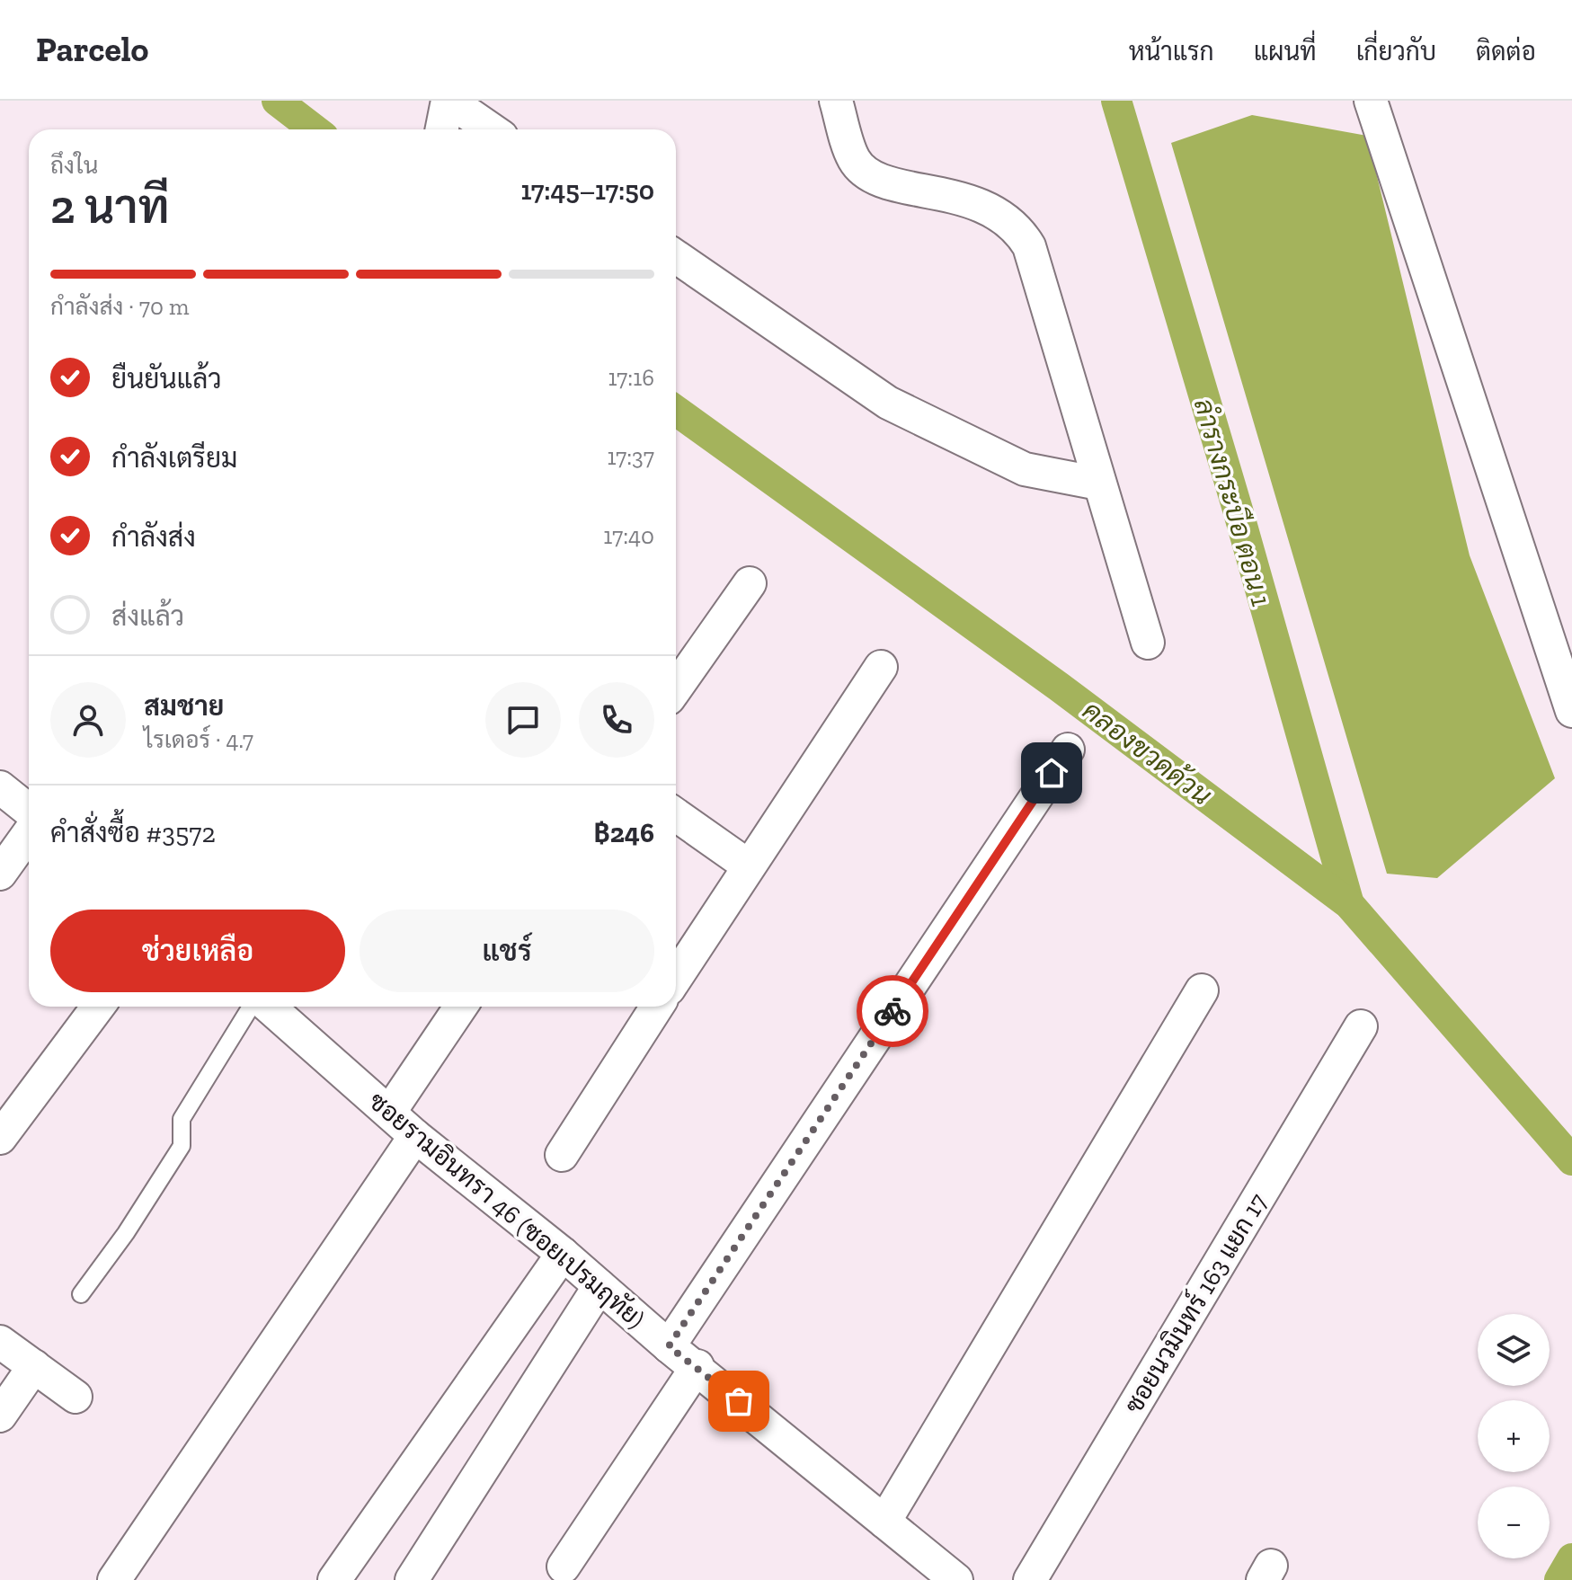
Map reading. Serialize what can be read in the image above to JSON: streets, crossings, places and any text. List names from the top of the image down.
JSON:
{
  "streets": {
    "street": ["ซอยรามอินทรา 46 (ซอยเปรมฤทัย)", "ซอยนวมินทร์ 163 แยก 17"]
  },
  "water": ["ลำรางกระบือ ตอน 1", "คลองขวดด้วน"],
  "page": {
    "header": "Parcelo",
    "nav": [
      "หน้าแรก",
      "แผนที่",
      "เกี่ยวกับ",
      "ติดต่อ"
    ],
    "heading": ["2 นาที", "ถึงใน", "17:45–17:50"],
    "panel": [
      "สมชาย",
      "ไรเดอร์ · 4.7",
      "คำสั่งซื้อ #3572",
      "฿246"
    ],
    "bar": "กำลังส่ง · 70 m",
    "list": [
      ["ยืนยันแล้ว", "17:16"],
      ["กำลังเตรียม", "17:37"],
      ["กำลังส่ง", "17:40"],
      "ส่งแล้ว"
    ],
    "buttons": ["ช่วยเหลือ", "แชร์"],
    "map_buttons": ["+", "−"]
  }
}
